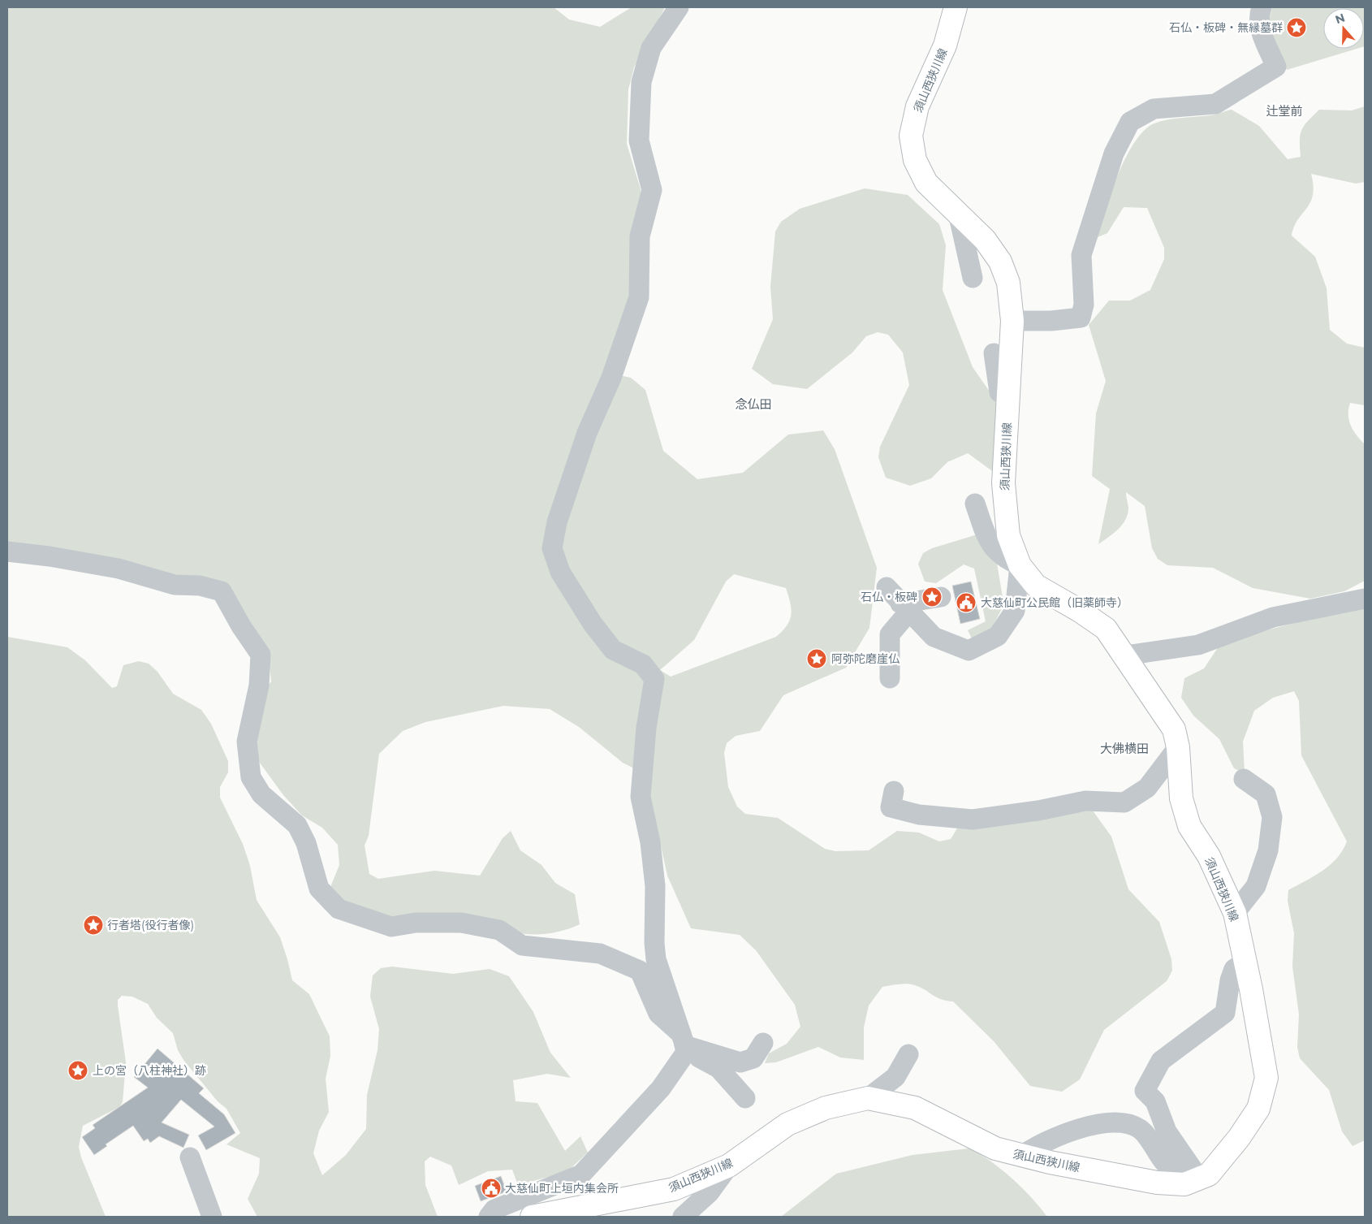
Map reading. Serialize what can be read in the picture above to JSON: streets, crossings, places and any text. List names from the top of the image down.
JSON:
{
  "streets": {
    "main road": ["須山西狭川線"]
  },
  "districts": ["辻堂前", "念仏田", "大佛横田"],
  "places": {
    "place": [
      "石仏・板碑・無縁墓群",
      "石仏・板碑",
      "阿弥陀磨崖仏",
      "行者塔(役行者像)",
      "上の宮（八柱神社）跡"
    ],
    "public building": ["大慈仙町公民館（旧薬師寺）", "大慈仙町上垣内集会所"]
  },
  "north": "top"
}
